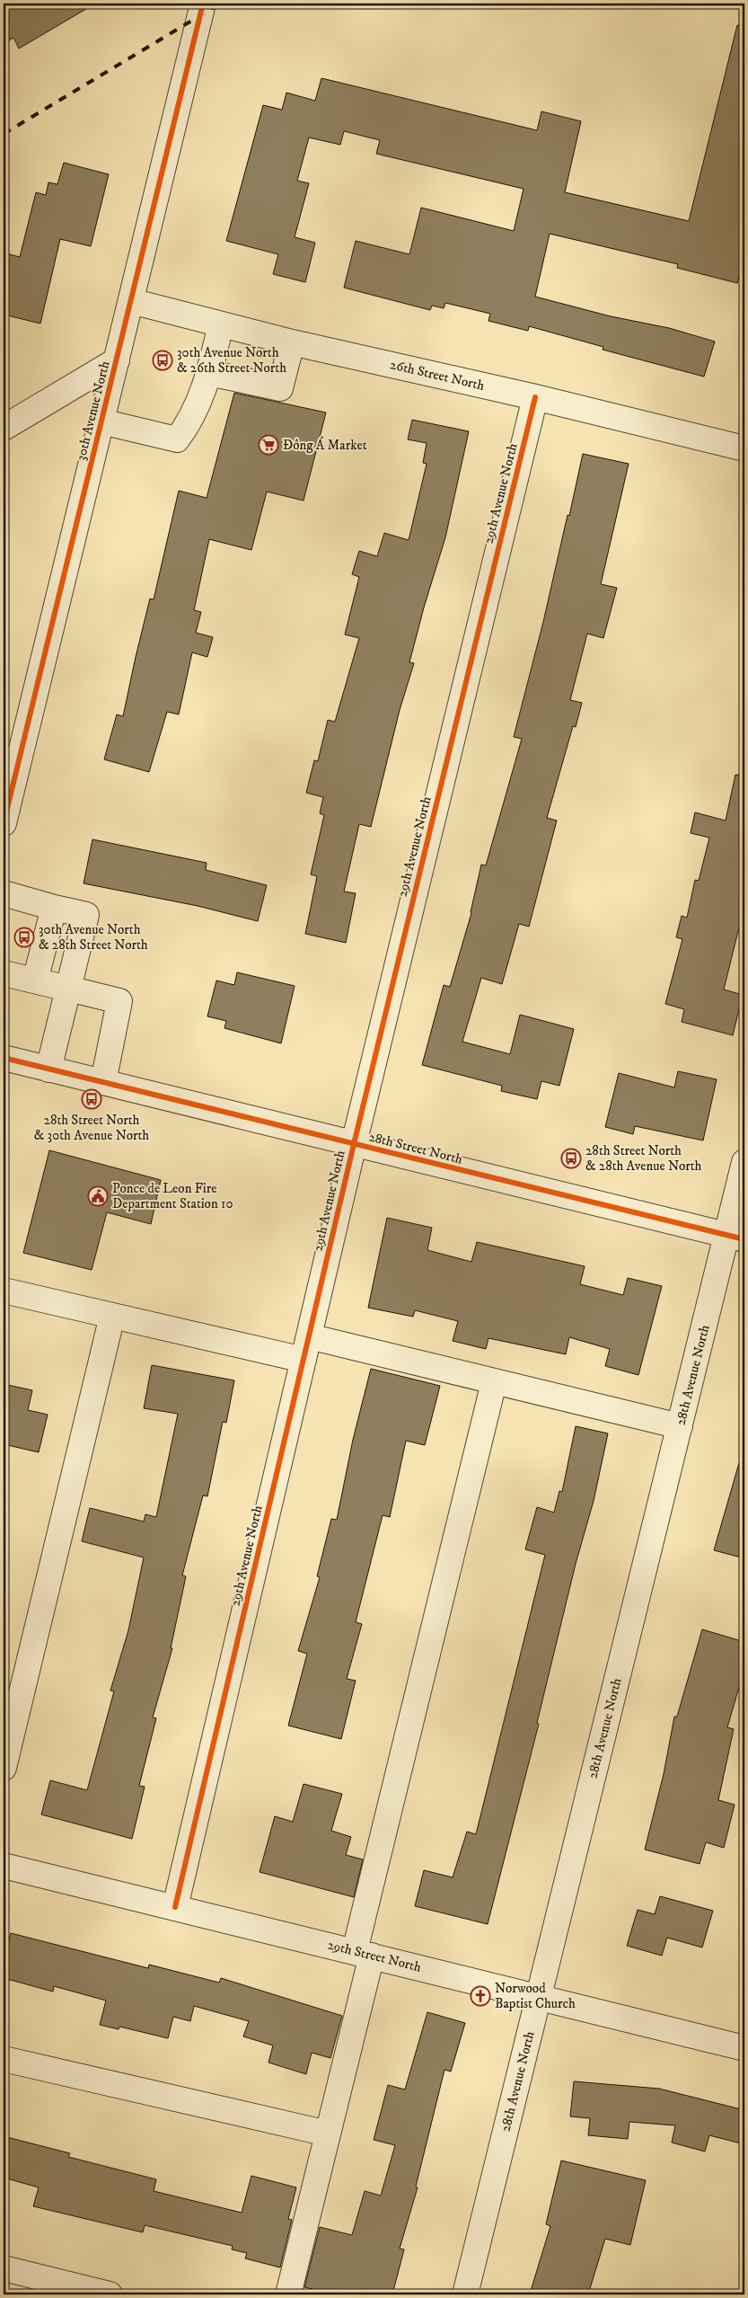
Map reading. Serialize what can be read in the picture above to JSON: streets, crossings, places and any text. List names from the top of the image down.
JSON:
{
  "streets": {
    "street": [
      "26th Street North",
      "30th Avenue North",
      "29th Avenue North",
      "28th Street North",
      "28th Avenue North",
      "29th Street North"
    ]
  },
  "crossings": [
    ["26th Street North", "30th Avenue North"],
    ["26th Street North", "29th Avenue North"],
    ["29th Avenue North", "28th Street North"],
    ["29th Avenue North", "29th Street North"],
    ["28th Street North", "28th Avenue North"],
    ["28th Avenue North", "29th Street North"]
  ],
  "places": {
    "bus stop": [
      "30th Avenue North & 26th Street North",
      "30th Avenue North & 28th Street North",
      "28th Street North & 30th Avenue North",
      "28th Street North & 28th Avenue North"
    ],
    "supermarket": ["Đông Á Market"],
    "public building": ["Ponce de Leon Fire Department Station 10"],
    "church": ["Norwood Baptist Church"]
  }
}
